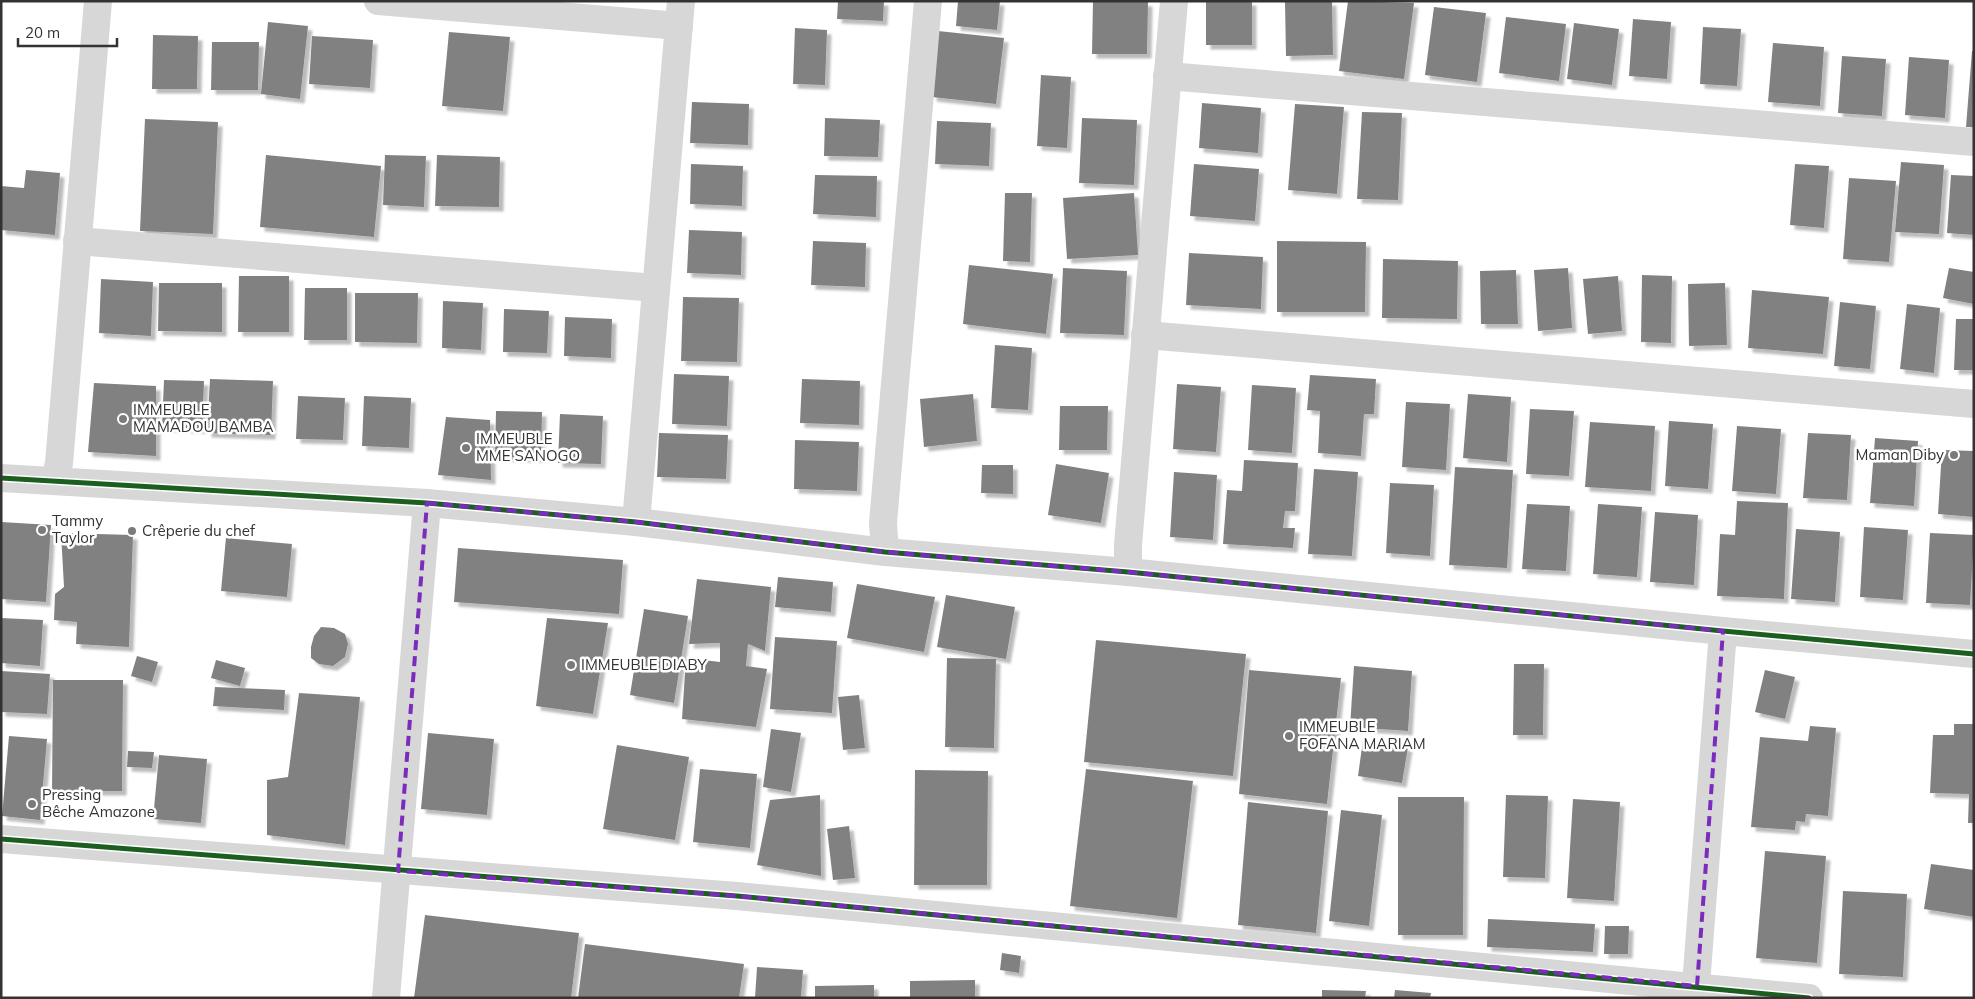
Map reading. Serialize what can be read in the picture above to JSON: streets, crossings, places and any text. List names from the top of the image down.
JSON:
{
  "places": [
    "IMMEUBLE MAMADOU BAMBA",
    "IMMEUBLE MME SANOGO",
    "Maman Diby",
    "Tammy Taylor",
    "Crêperie du chef",
    "IMMEUBLE DIABY",
    "IMMEUBLE FOFANA MARIAM",
    "Pressing Bêche Amazone"
  ],
  "scale_bar": "20 m"
}
